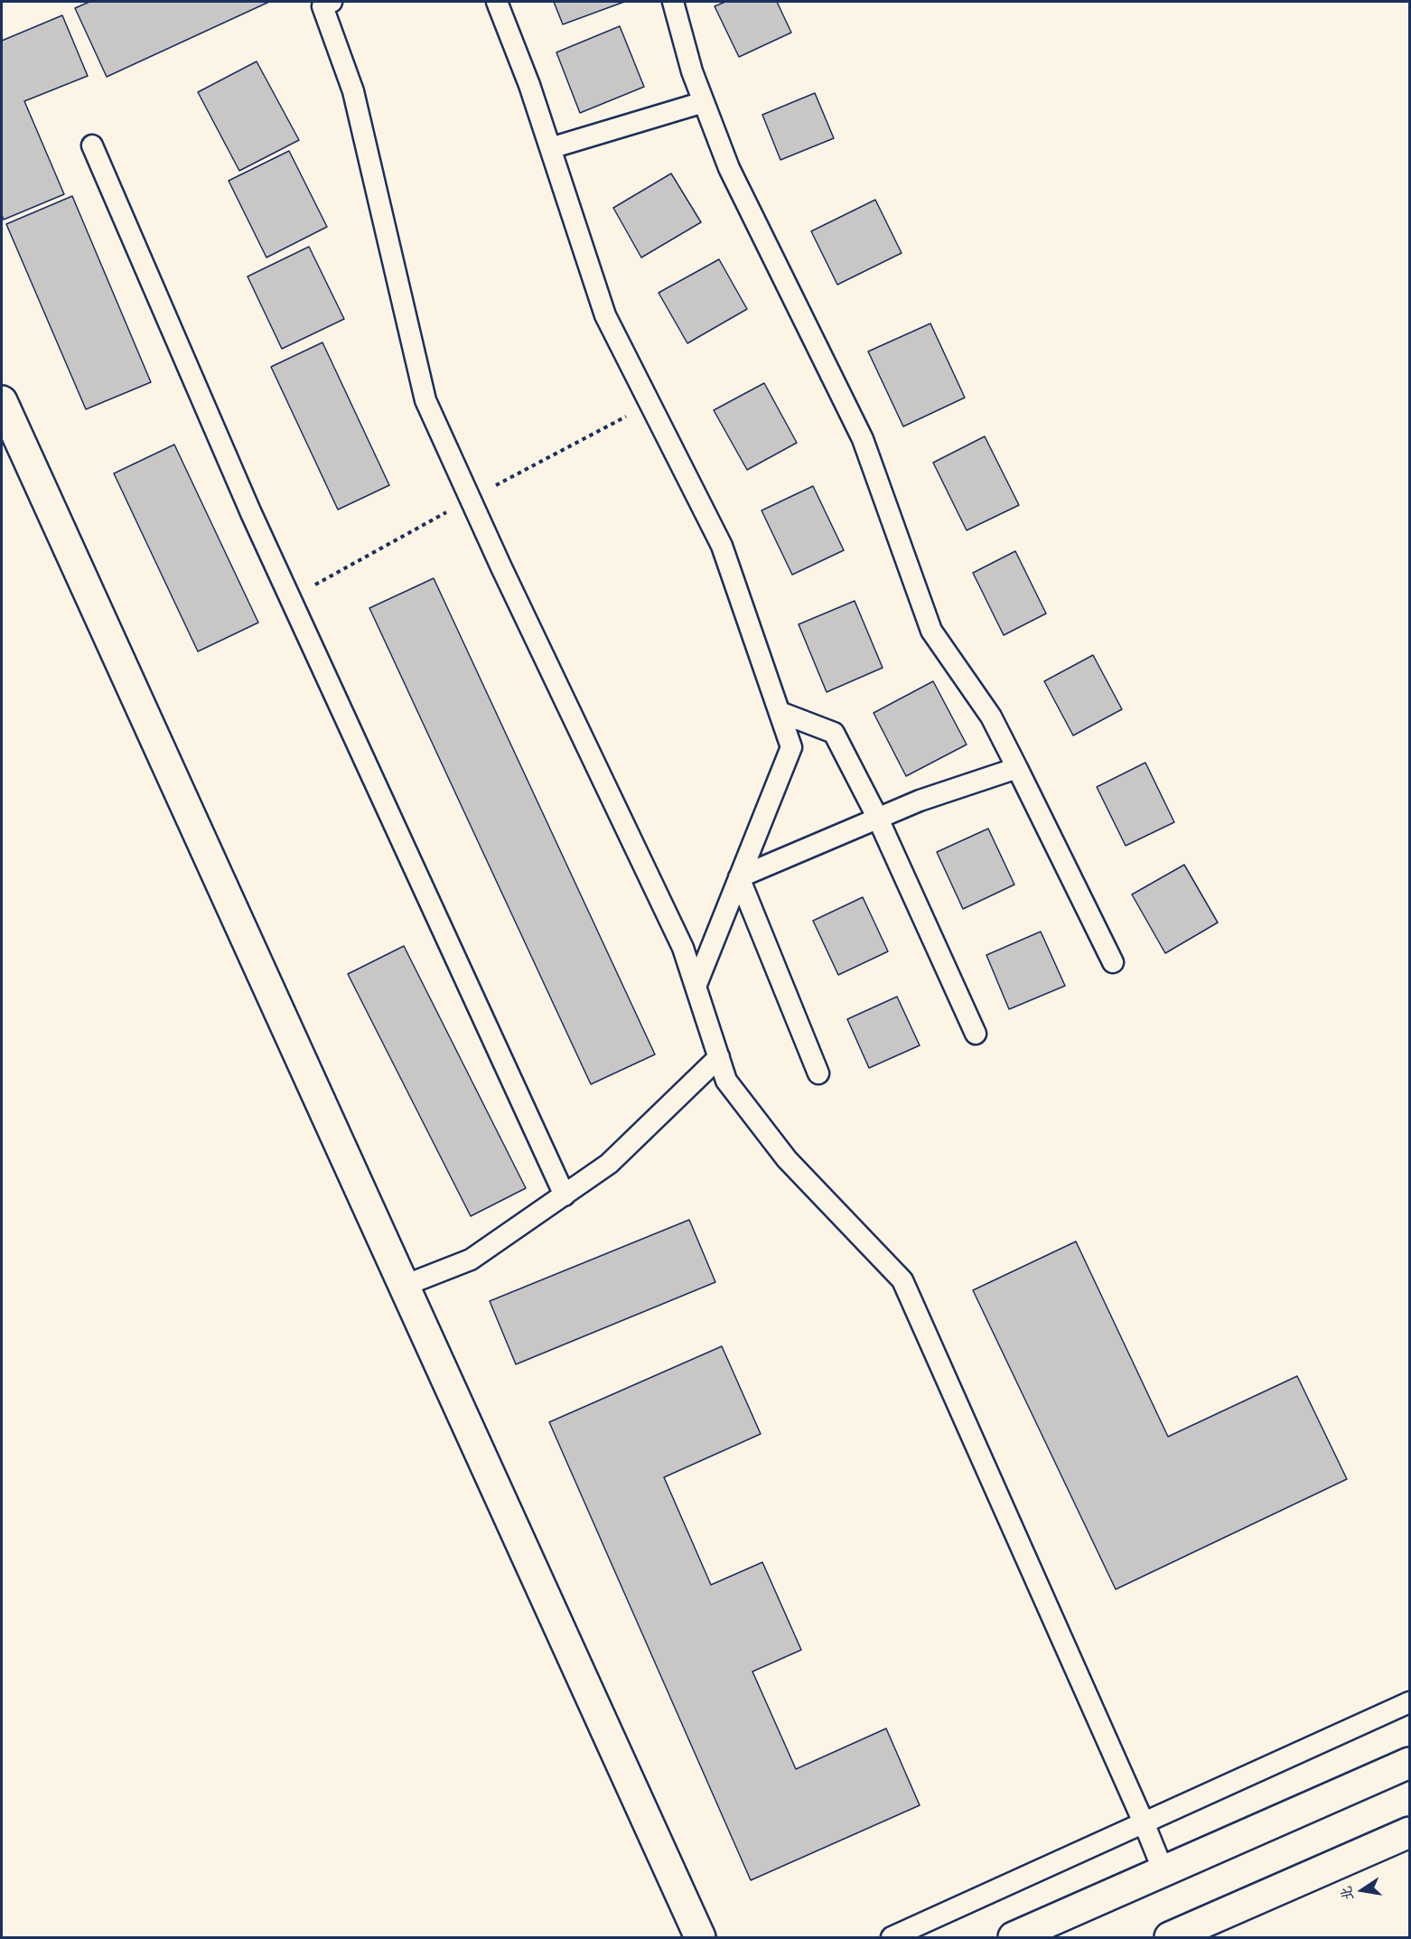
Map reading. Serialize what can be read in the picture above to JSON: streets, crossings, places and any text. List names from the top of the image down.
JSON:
{
  "north": "left"
}
